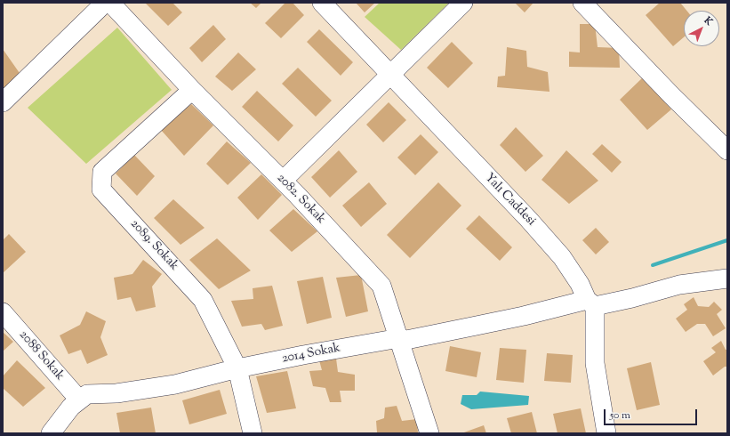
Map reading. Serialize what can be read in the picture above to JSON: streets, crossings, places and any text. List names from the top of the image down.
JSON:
{
  "streets": {
    "street": [
      "2082. Sokak",
      "Yalı Caddesi",
      "2089. Sokak",
      "2014 Sokak",
      "2088 Sokak"
    ]
  },
  "crossings": [
    ["2082. Sokak", "2089. Sokak"],
    ["2082. Sokak", "2014 Sokak"],
    ["Yalı Caddesi", "2014 Sokak"],
    ["2089. Sokak", "2014 Sokak"],
    ["2014 Sokak", "2088 Sokak"]
  ],
  "scale_bar": "50 m",
  "north": "top right"
}
